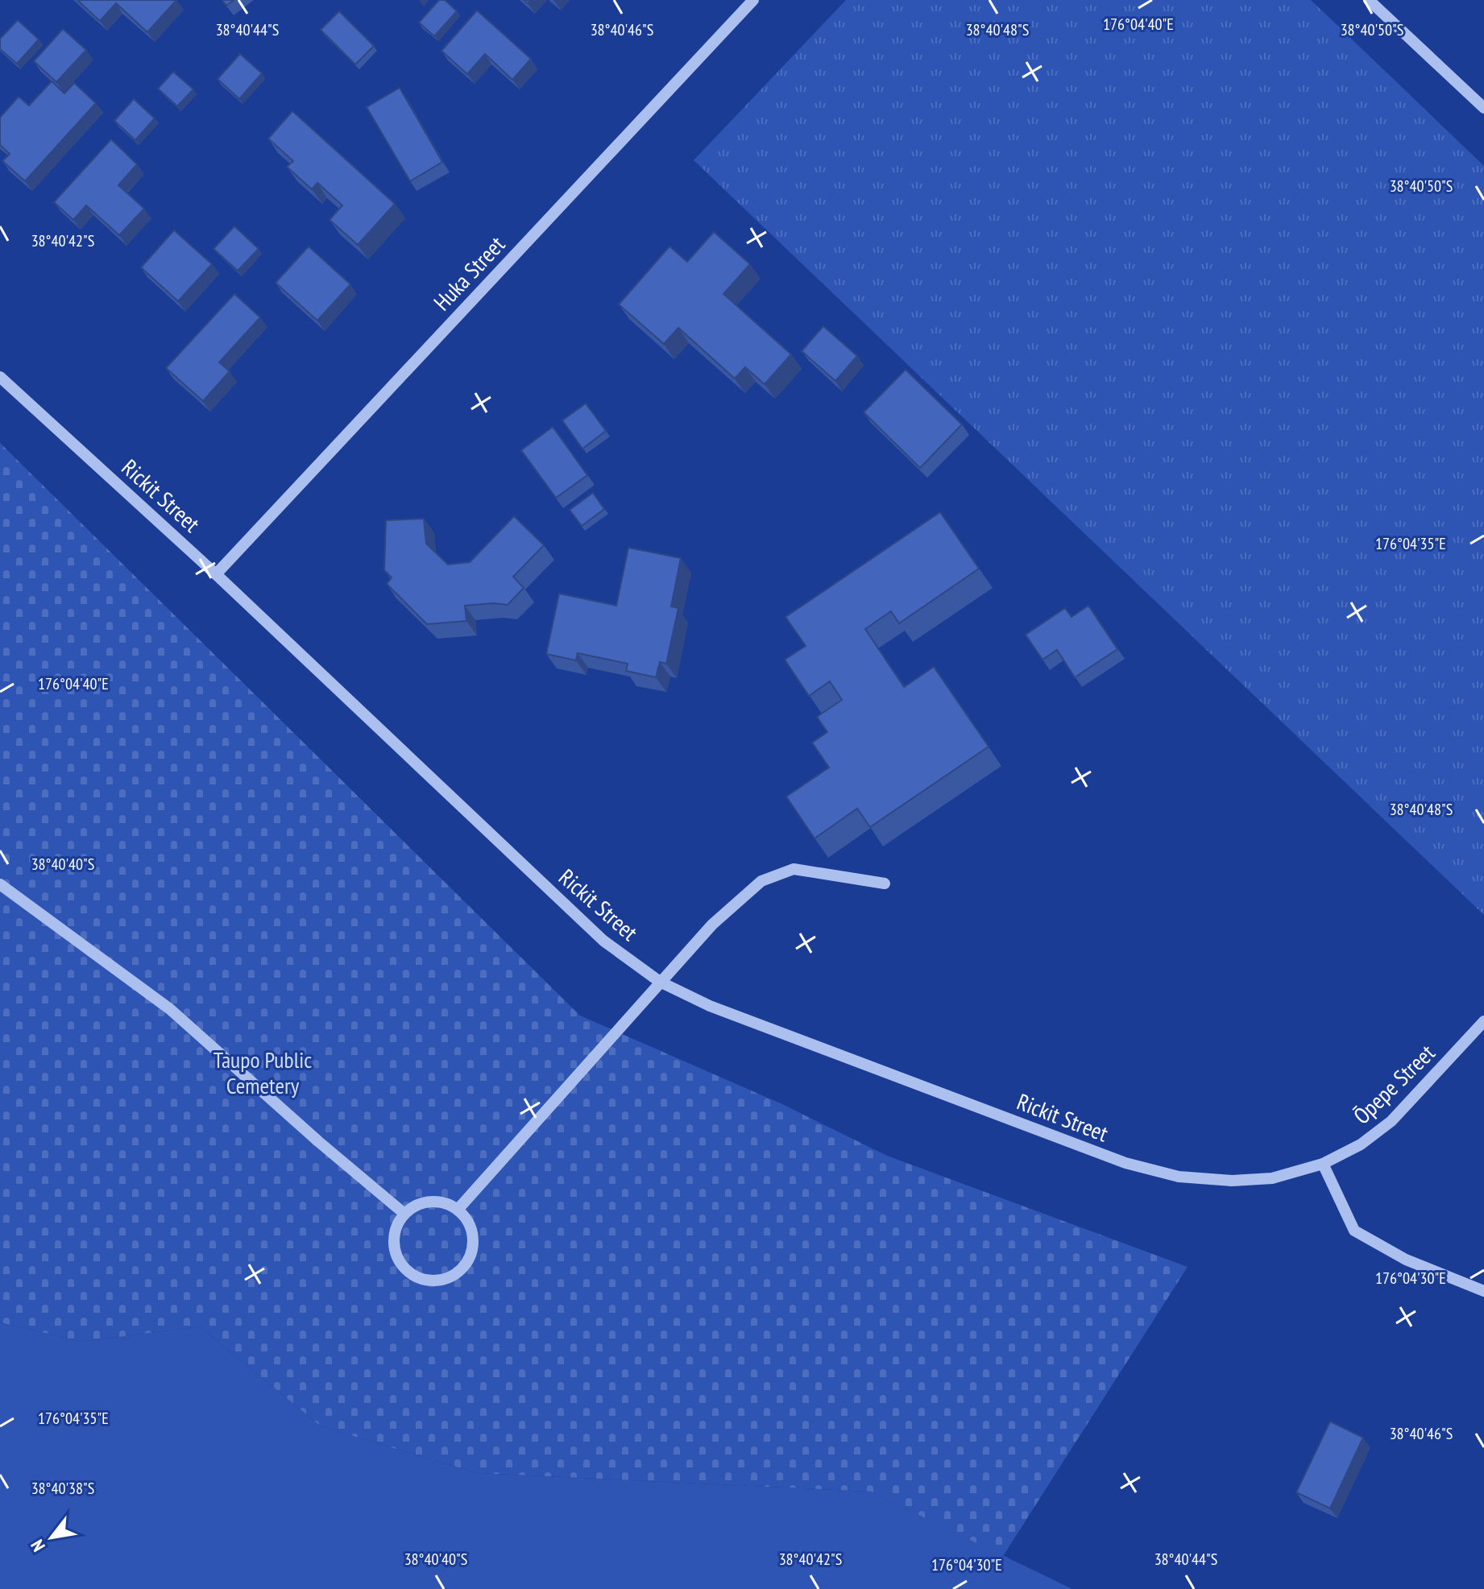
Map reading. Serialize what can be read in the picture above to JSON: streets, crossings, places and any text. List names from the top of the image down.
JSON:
{
  "streets": {
    "street": ["Huka Street", "Rickit Street", "Ōpepe Street"]
  },
  "crossings": [
    ["Huka Street", "Rickit Street"],
    ["Rickit Street", "Ōpepe Street"]
  ],
  "parks": ["Taupo Public Cemetery"],
  "north": "bottom left",
  "coordinates": [
    "176°04'40\"E",
    "38°40'44\"S",
    "38°40'46\"S",
    "38°40'48\"S",
    "38°40'50\"S",
    "38°40'42\"S",
    "176°04'35\"E",
    "38°40'40\"S",
    "176°04'30\"E",
    "38°40'38\"S"
  ]
}
